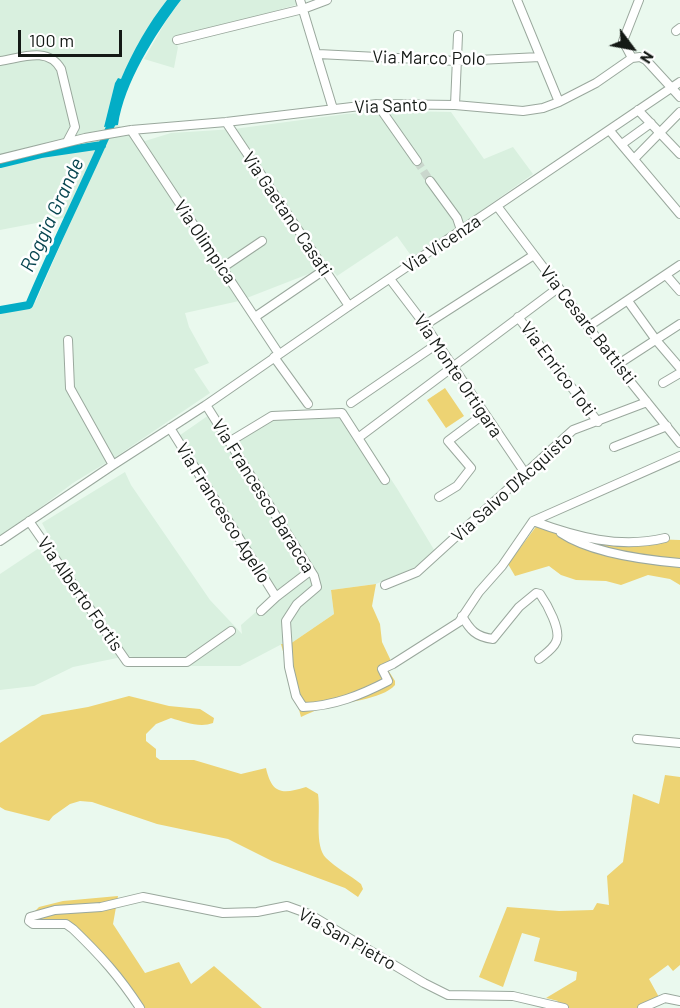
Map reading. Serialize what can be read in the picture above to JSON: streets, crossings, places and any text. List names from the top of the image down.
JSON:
{
  "streets": {
    "street": [
      "Via Marco Polo",
      "Via Santo",
      "Via Gaetano Casati",
      "Via Olimpica",
      "Via Vicenza",
      "Via Cesare Battisti",
      "Via Enrico Toti",
      "Via Monte Ortigara",
      "Via Salvo D'Acquisto",
      "Via Francesco Baracca",
      "Via Francesco Agello",
      "Via Alberto Fortis",
      "Via San Pietro"
    ]
  },
  "crossings": [
    ["Via Santo", "Via Gaetano Casati"],
    ["Via Santo", "Via Olimpica"],
    ["Via Gaetano Casati", "Via Vicenza"],
    ["Via Olimpica", "Via Vicenza"],
    ["Via Vicenza", "Via Cesare Battisti"],
    ["Via Vicenza", "Via Monte Ortigara"],
    ["Via Vicenza", "Via Francesco Baracca"],
    ["Via Vicenza", "Via Francesco Agello"],
    ["Via Vicenza", "Via Alberto Fortis"],
    ["Via Cesare Battisti", "Via Salvo D'Acquisto"],
    ["Via Enrico Toti", "Via Salvo D'Acquisto"],
    ["Via Monte Ortigara", "Via Salvo D'Acquisto"]
  ],
  "water": ["Roggia Grande"],
  "scale_bar": "100 m",
  "north": "bottom right"
}
